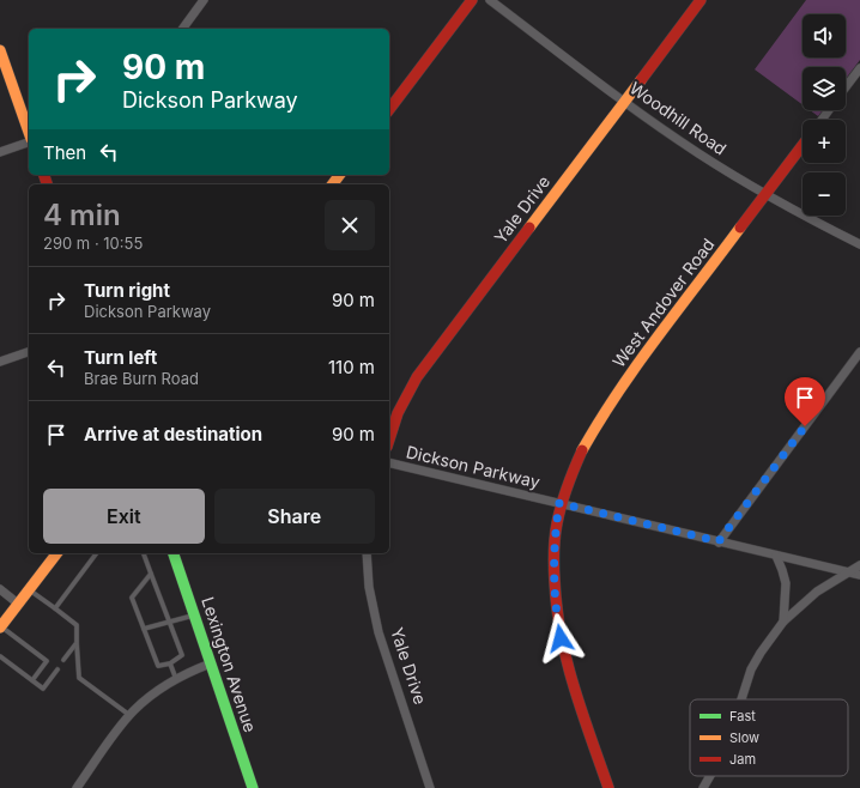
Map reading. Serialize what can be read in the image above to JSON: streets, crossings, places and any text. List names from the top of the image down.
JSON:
{
  "streets": {
    "street": [
      "Woodhill Road",
      "Yale Drive",
      "West Andover Road",
      "Dickson Parkway",
      "Lexington Avenue"
    ]
  },
  "crossings": [
    ["Woodhill Road", "Yale Drive"],
    ["Woodhill Road", "West Andover Road"],
    ["West Andover Road", "Dickson Parkway"]
  ],
  "legend": ["Fast", "Slow", "Jam"],
  "page": {
    "map_buttons": ["+", "−"],
    "turn": ["90 m", "Dickson Parkway"],
    "then": "Then",
    "heading": ["4 min", "290 m · 10:55"],
    "list": [
      {
        "name": "Turn right",
        "note": "Dickson Parkway",
        "value": "90 m"
      },
      {
        "name": "Turn left",
        "note": "Brae Burn Road",
        "value": "110 m"
      },
      {
        "name": "Arrive at destination",
        "value": "90 m"
      }
    ],
    "buttons": ["Exit", "Share"]
  }
}
